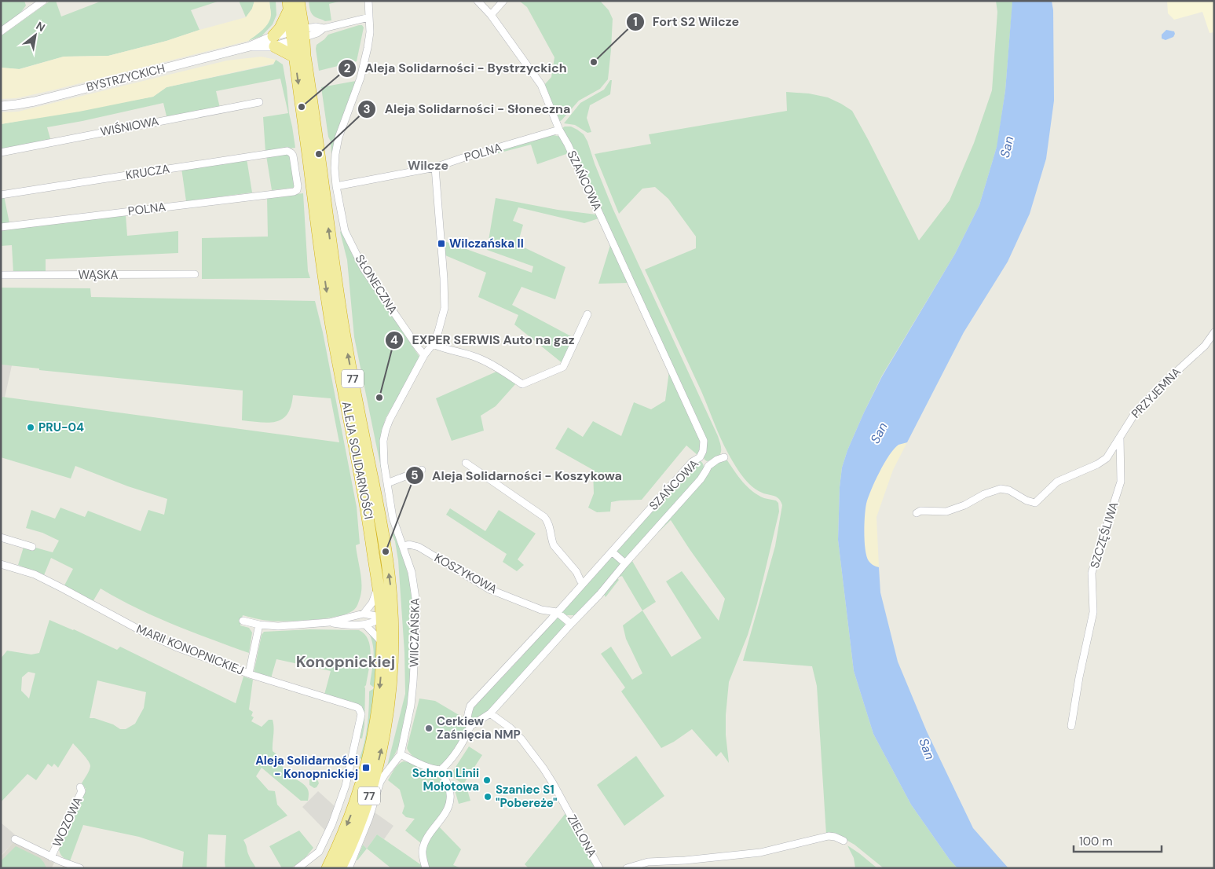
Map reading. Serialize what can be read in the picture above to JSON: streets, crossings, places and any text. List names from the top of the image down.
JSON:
{
  "streets": {
    "highway": ["77", "ALEJA SOLIDARNOŚCI"],
    "street": [
      "BYSTRZYCKICH",
      "WIŚNIOWA",
      "POLNA",
      "KRUCZA",
      "SZAŃCOWA",
      "WĄSKA",
      "SŁONECZNA",
      "PRZYJEMNA",
      "SZCZĘŚLIWA",
      "KOSZYKOWA",
      "WIICZAŃSKA",
      "MARII KONOPNICKIEJ",
      "WOZOWA",
      "ZIELONA"
    ]
  },
  "crossings": [
    ["BYSTRZYCKICH", "ALEJA SOLIDARNOŚCI"],
    ["POLNA", "KRUCZA"],
    ["POLNA", "SZAŃCOWA"],
    ["POLNA", "SŁONECZNA"],
    ["POLNA", "WIICZAŃSKA"],
    ["SZAŃCOWA", "KOSZYKOWA"],
    ["SZAŃCOWA", "ZIELONA"],
    ["SŁONECZNA", "WIICZAŃSKA"],
    ["PRZYJEMNA", "SZCZĘŚLIWA"],
    ["KOSZYKOWA", "WIICZAŃSKA"]
  ],
  "districts": ["Wilcze", "Konopnickiej"],
  "water": ["San"],
  "places": {
    "other": [
      "Fort S2 Wilcze",
      "Aleja Solidarności - Bystrzyckich",
      "Aleja Solidarności - Słoneczna",
      "EXPER SERWIS Auto na gaz",
      "PRU-04",
      "Aleja Solidarności - Koszykowa",
      "Cerkiew Zaśnięcia NMP",
      "Schron Linii Mołotowa",
      "Szaniec S1 \"Pobereże\""
    ],
    "transit": ["Wilczańska II", "Aleja Solidarności - Konopnickiej"]
  },
  "scale_bar": "100 m",
  "north": "top right"
}
